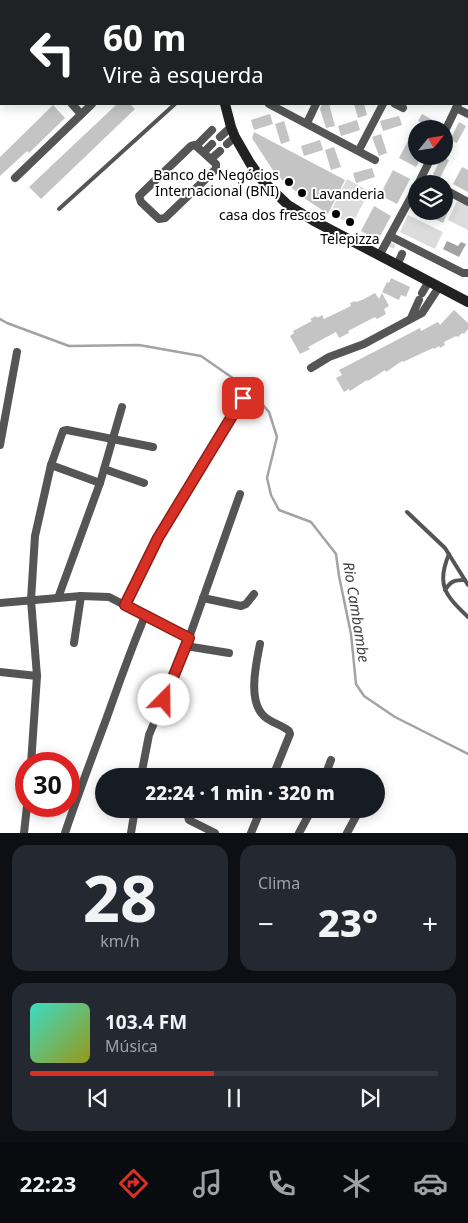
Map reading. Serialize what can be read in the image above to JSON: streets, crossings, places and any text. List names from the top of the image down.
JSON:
{
  "water": ["Rio Cambambe"],
  "places": [
    "Banco de Negócios Internacional (BNI)",
    "Lavanderia",
    "casa dos frescos",
    "Telepizza"
  ],
  "north": "top right",
  "page": {
    "turn": ["60 m", "Vire à esquerda"],
    "limit": "30",
    "trip": "22:24 · 1 min · 320 m",
    "tile": [
      ["28", "km/h"],
      "Clima"
    ],
    "heat": ["−", "23°", "+"],
    "song": ["103.4 FM", "Música"],
    "tabs": "22:23"
  }
}
